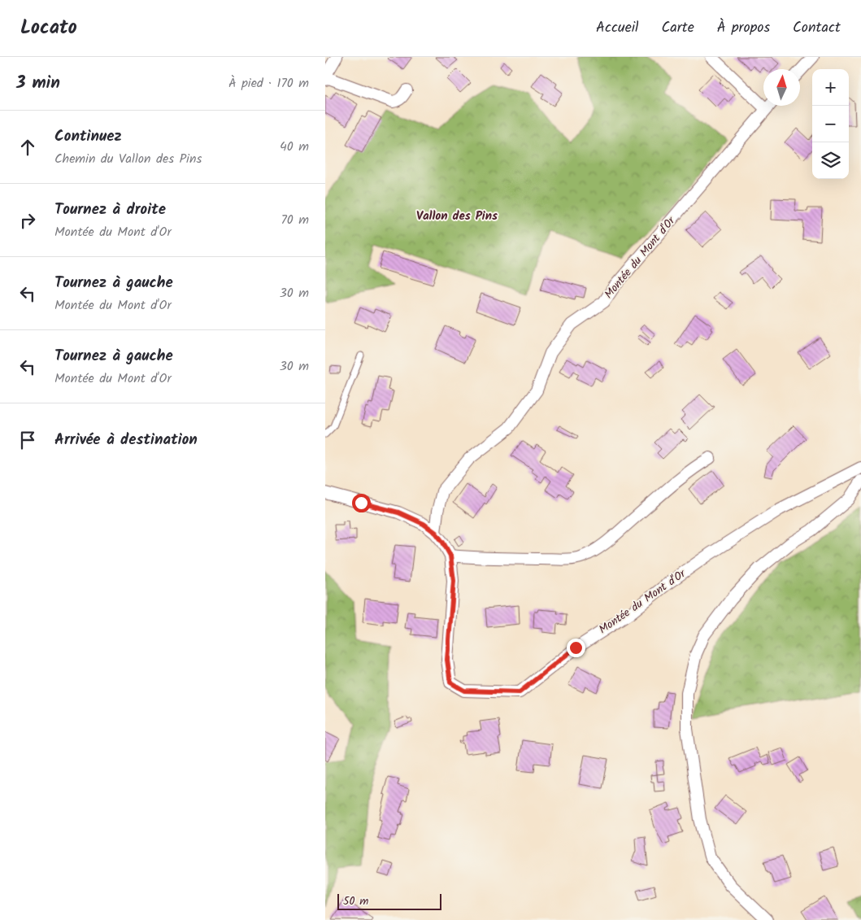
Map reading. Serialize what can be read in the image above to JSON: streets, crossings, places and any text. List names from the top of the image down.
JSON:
{
  "streets": {
    "street": ["Montée du Mont d'Or"]
  },
  "districts": ["Vallon des Pins"],
  "scale_bar": "50 m",
  "north": "top",
  "page": {
    "header": "Locato",
    "nav": [
      "Accueil",
      "Carte",
      "À propos",
      "Contact"
    ],
    "heading": ["3 min", "À pied · 170 m"],
    "map_buttons": ["+", "−"],
    "list": [
      ["Continuez", "Chemin du Vallon des Pins", "40 m"],
      ["Tournez à droite", "Montée du Mont d'Or", "70 m"],
      ["Tournez à gauche", "Montée du Mont d'Or", "30 m"],
      ["Tournez à gauche", "Montée du Mont d'Or", "30 m"],
      "Arrivée à destination"
    ],
    "scale": "50 m"
  }
}
